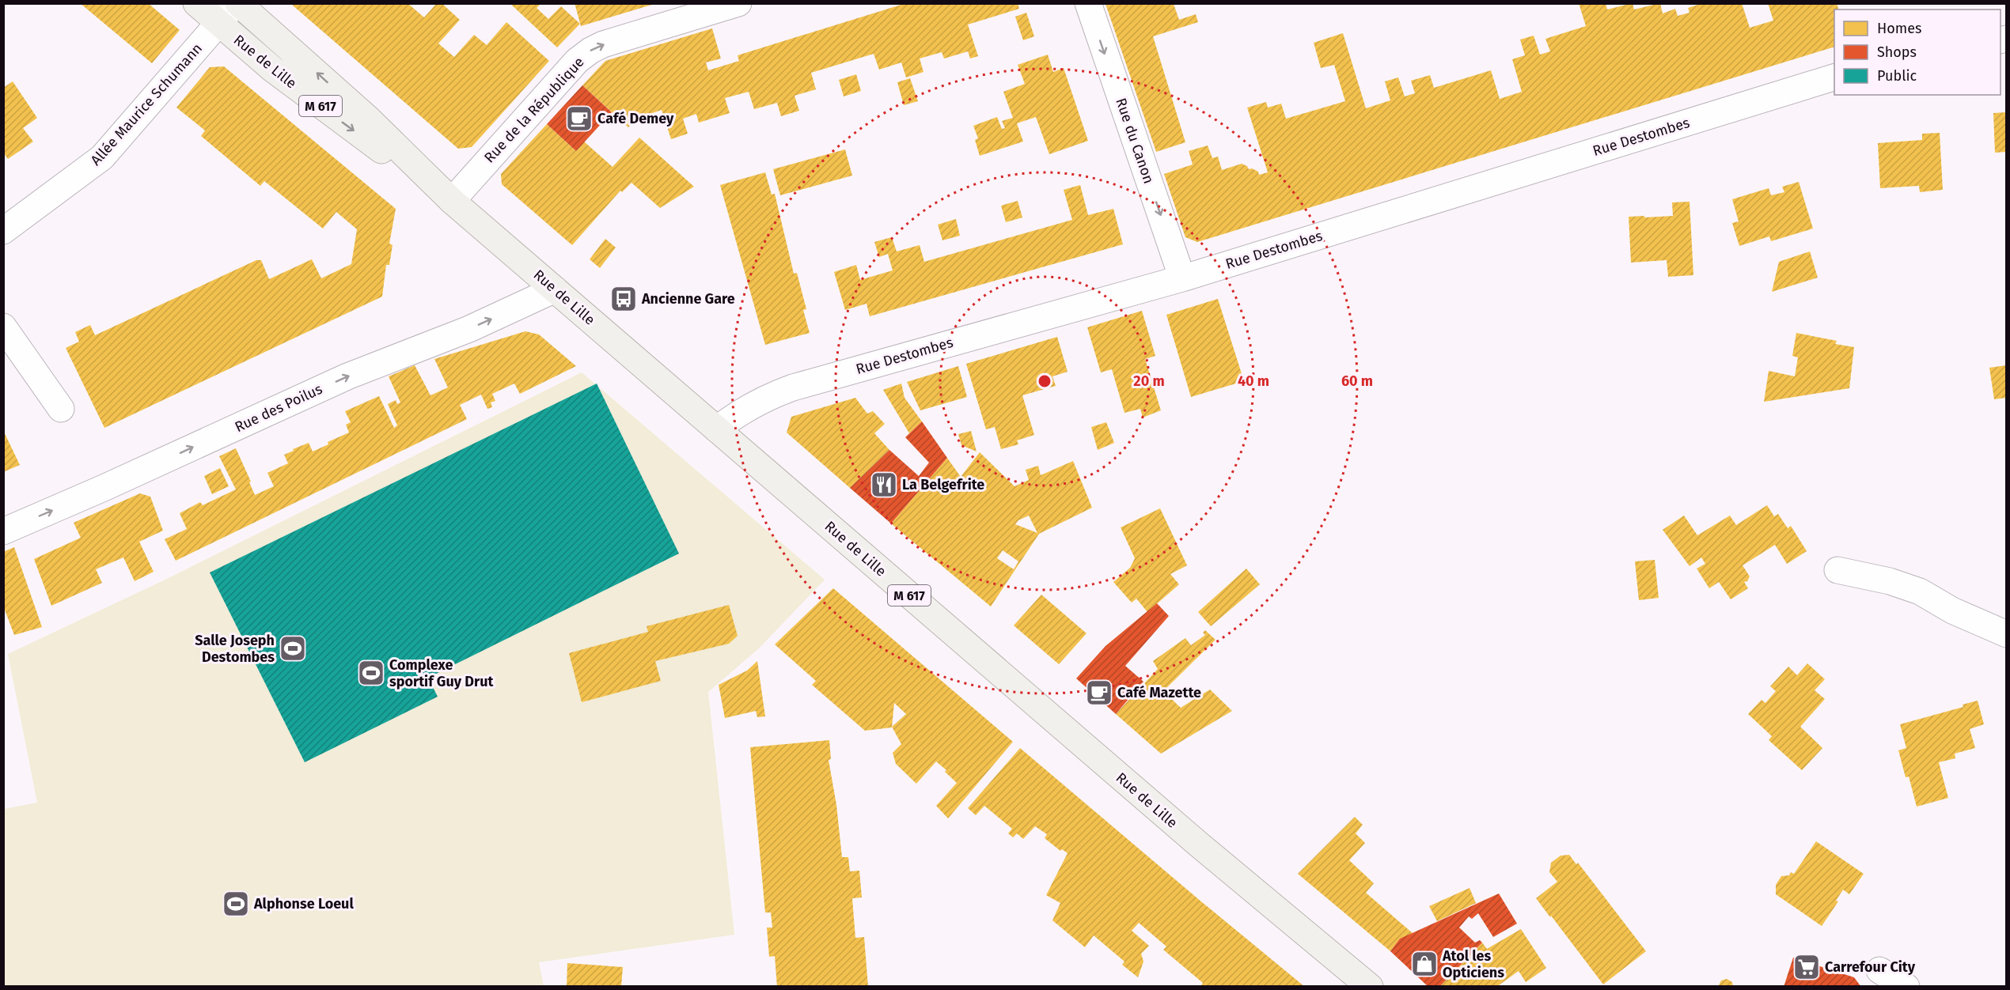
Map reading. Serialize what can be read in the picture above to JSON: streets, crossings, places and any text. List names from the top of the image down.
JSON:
{
  "streets": {
    "main road": ["Rue de Lille", "M 617"],
    "street": [
      "Allée Maurice Schumann",
      "Rue de la République",
      "Rue Destombes",
      "Rue du Canon",
      "Rue des Poilus"
    ]
  },
  "crossings": [
    ["Rue de Lille", "Allée Maurice Schumann"],
    ["Rue de Lille", "Rue de la République"],
    ["Rue de Lille", "Rue Destombes"],
    ["Rue de Lille", "Rue des Poilus"],
    ["Rue Destombes", "Rue du Canon"]
  ],
  "one_way": ["Rue de la République", "Rue du Canon", "Rue des Poilus"],
  "places": {
    "cafe": ["Café Demey", "Café Mazette"],
    "bus stop": ["Ancienne Gare"],
    "restaurant": ["La Belgefrite"],
    "sports": ["Salle Joseph Destombes", "Complexe sportif Guy Drut", "Alphonse Loeul"],
    "shop": ["Atol les Opticiens"],
    "supermarket": ["Carrefour City"]
  },
  "legend": ["Homes", "Shops", "Public"],
  "rings": ["20 m", "40 m", "60 m"]
}
